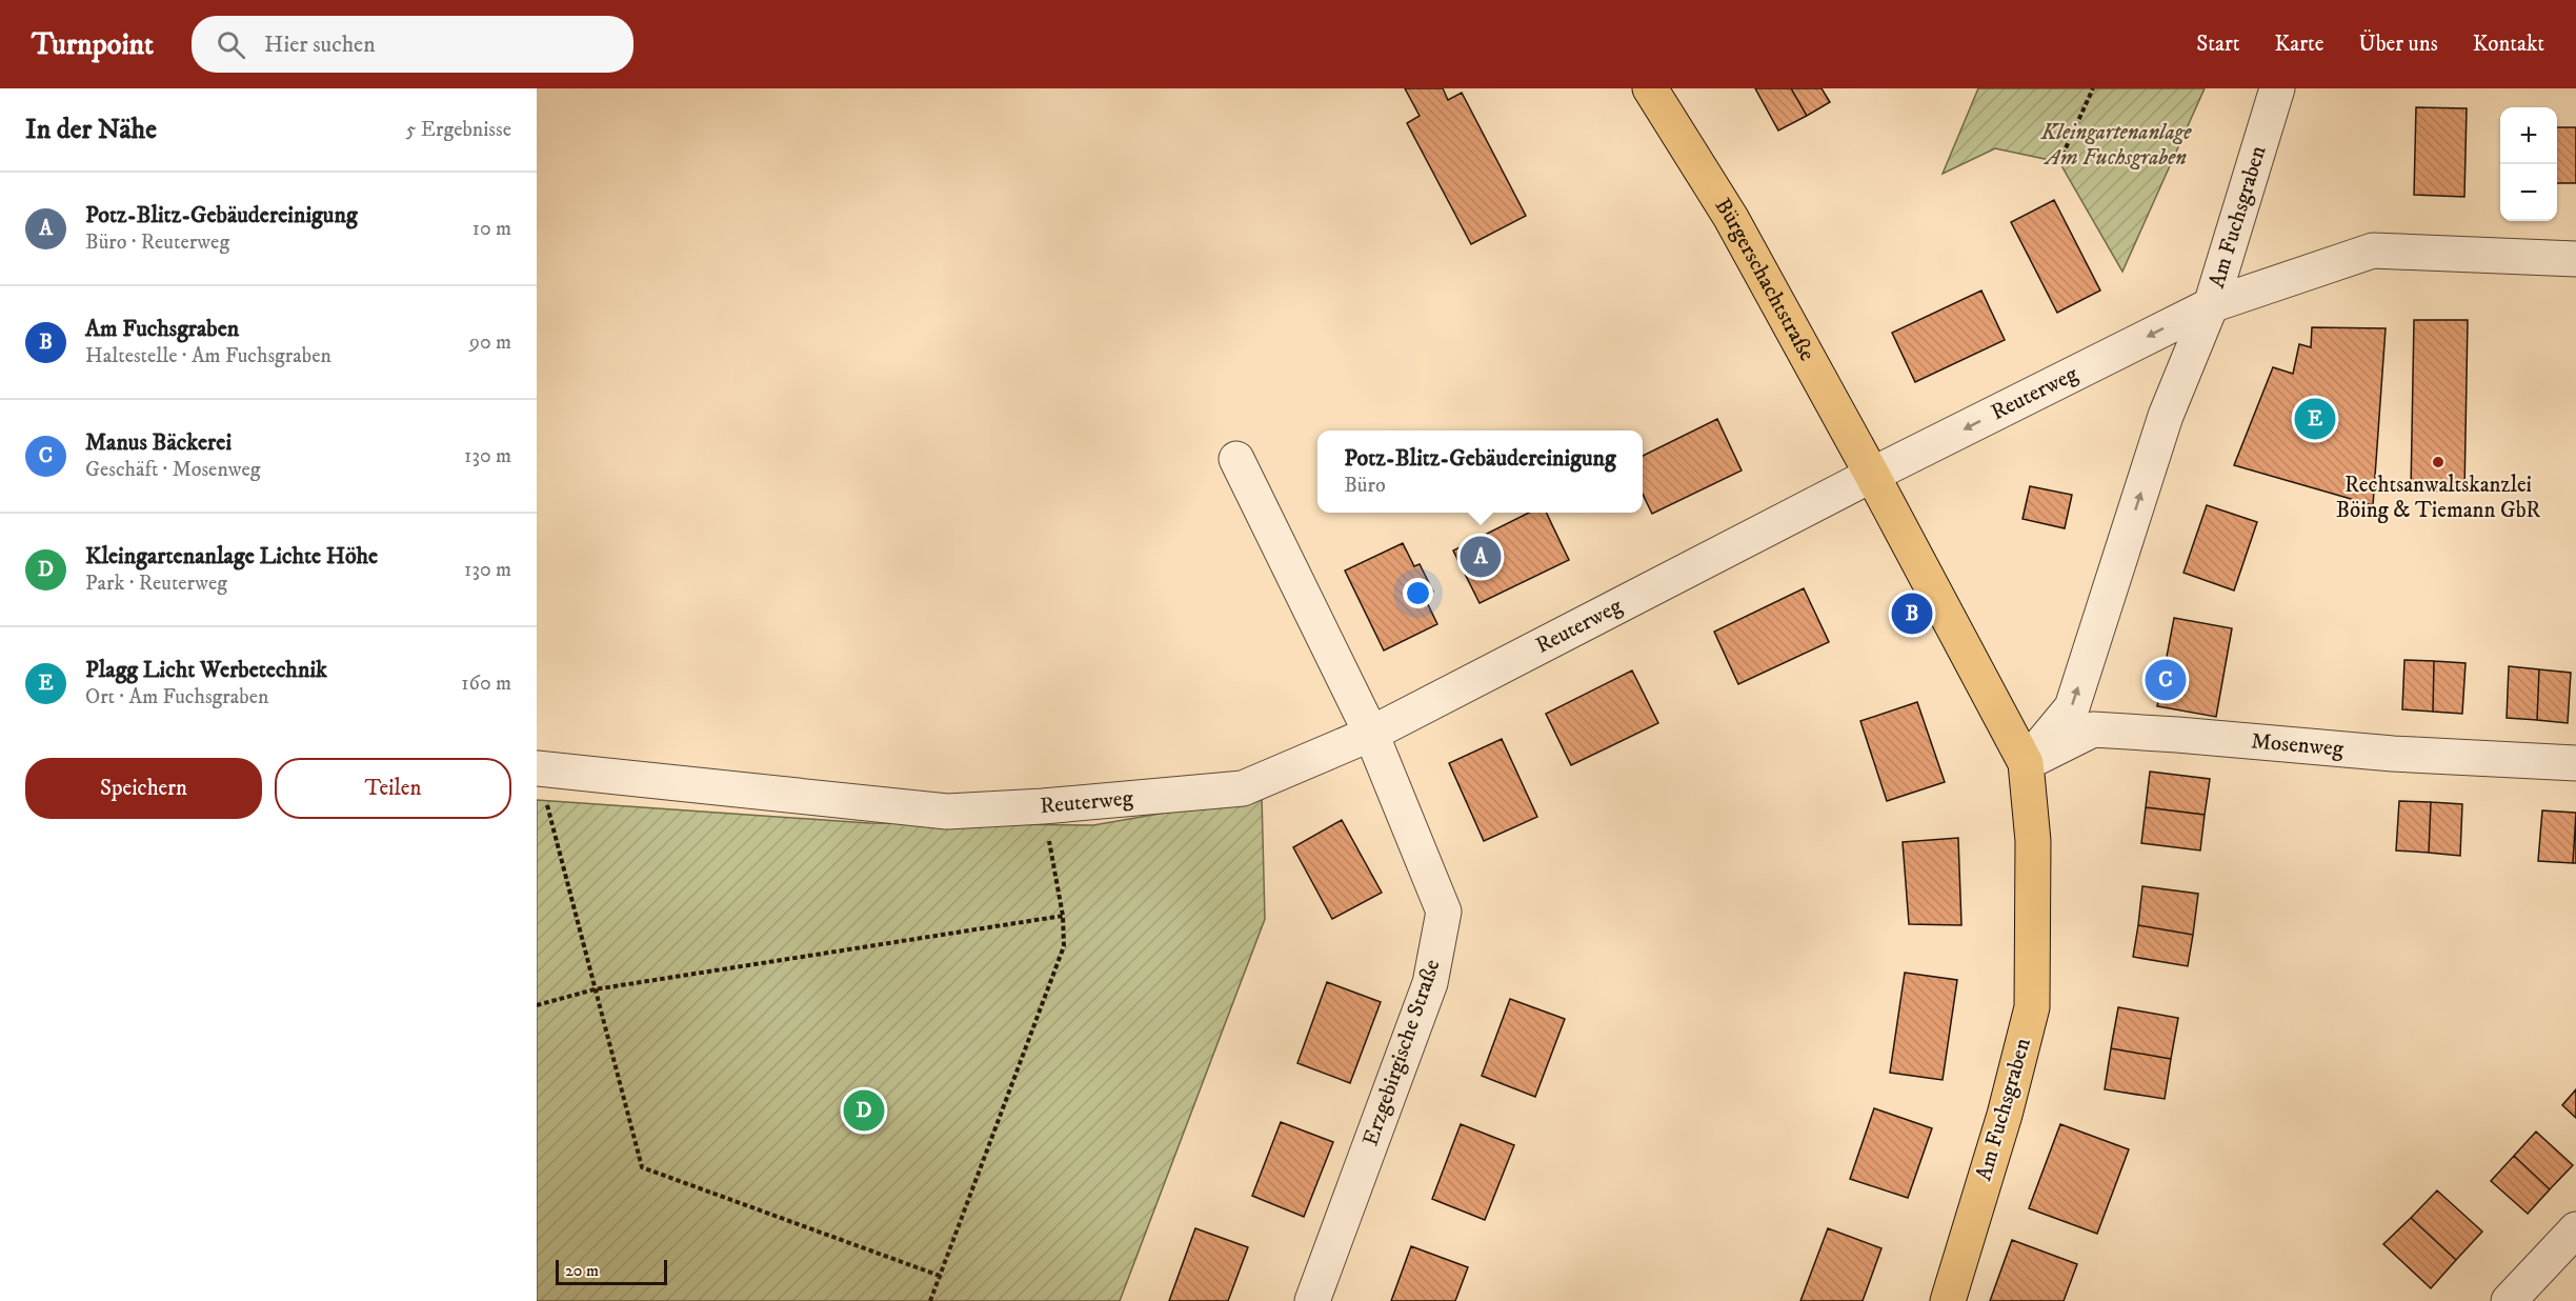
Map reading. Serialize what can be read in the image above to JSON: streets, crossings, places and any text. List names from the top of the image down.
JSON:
{
  "streets": {
    "main road": ["Am Fuchsgraben", "Bürgerschachtstraße"],
    "street": ["Reuterweg", "Mosenweg", "Erzgebirgische Straße"]
  },
  "crossings": [
    ["Am Fuchsgraben", "Bürgerschachtstraße"],
    ["Am Fuchsgraben", "Reuterweg"],
    ["Am Fuchsgraben", "Mosenweg"],
    ["Bürgerschachtstraße", "Reuterweg"],
    ["Reuterweg", "Erzgebirgische Straße"]
  ],
  "parks": ["Kleingartenanlage Am Fuchsgraben"],
  "places": ["Rechtsanwaltskanzlei Böing & Tiemann GbR"],
  "scale_bar": "20 m",
  "page": {
    "header": "Turnpoint",
    "search": "Hier suchen",
    "nav": [
      "Start",
      "Karte",
      "Über uns",
      "Kontakt"
    ],
    "heading": ["In der Nähe", "5 Ergebnisse"],
    "map_buttons": ["+", "−"],
    "list": [
      {
        "mark": "A",
        "name": "Potz-Blitz-Gebäudereinigung",
        "note": "Büro · Reuterweg",
        "value": "10 m"
      },
      {
        "mark": "B",
        "name": "Am Fuchsgraben",
        "note": "Haltestelle · Am Fuchsgraben",
        "value": "90 m"
      },
      {
        "mark": "C",
        "name": "Manus Bäckerei",
        "note": "Geschäft · Mosenweg",
        "value": "130 m"
      },
      {
        "mark": "D",
        "name": "Kleingartenanlage Lichte Höhe",
        "note": "Park · Reuterweg",
        "value": "130 m"
      },
      {
        "mark": "E",
        "name": "Plagg Licht Werbetechnik",
        "note": "Ort · Am Fuchsgraben",
        "value": "160 m"
      }
    ],
    "pins": [
      "E",
      "A",
      "B",
      "C",
      "D"
    ],
    "popup": ["Potz-Blitz-Gebäudereinigung", "Büro"],
    "buttons": ["Speichern", "Teilen"],
    "scale": "20 m"
  }
}
